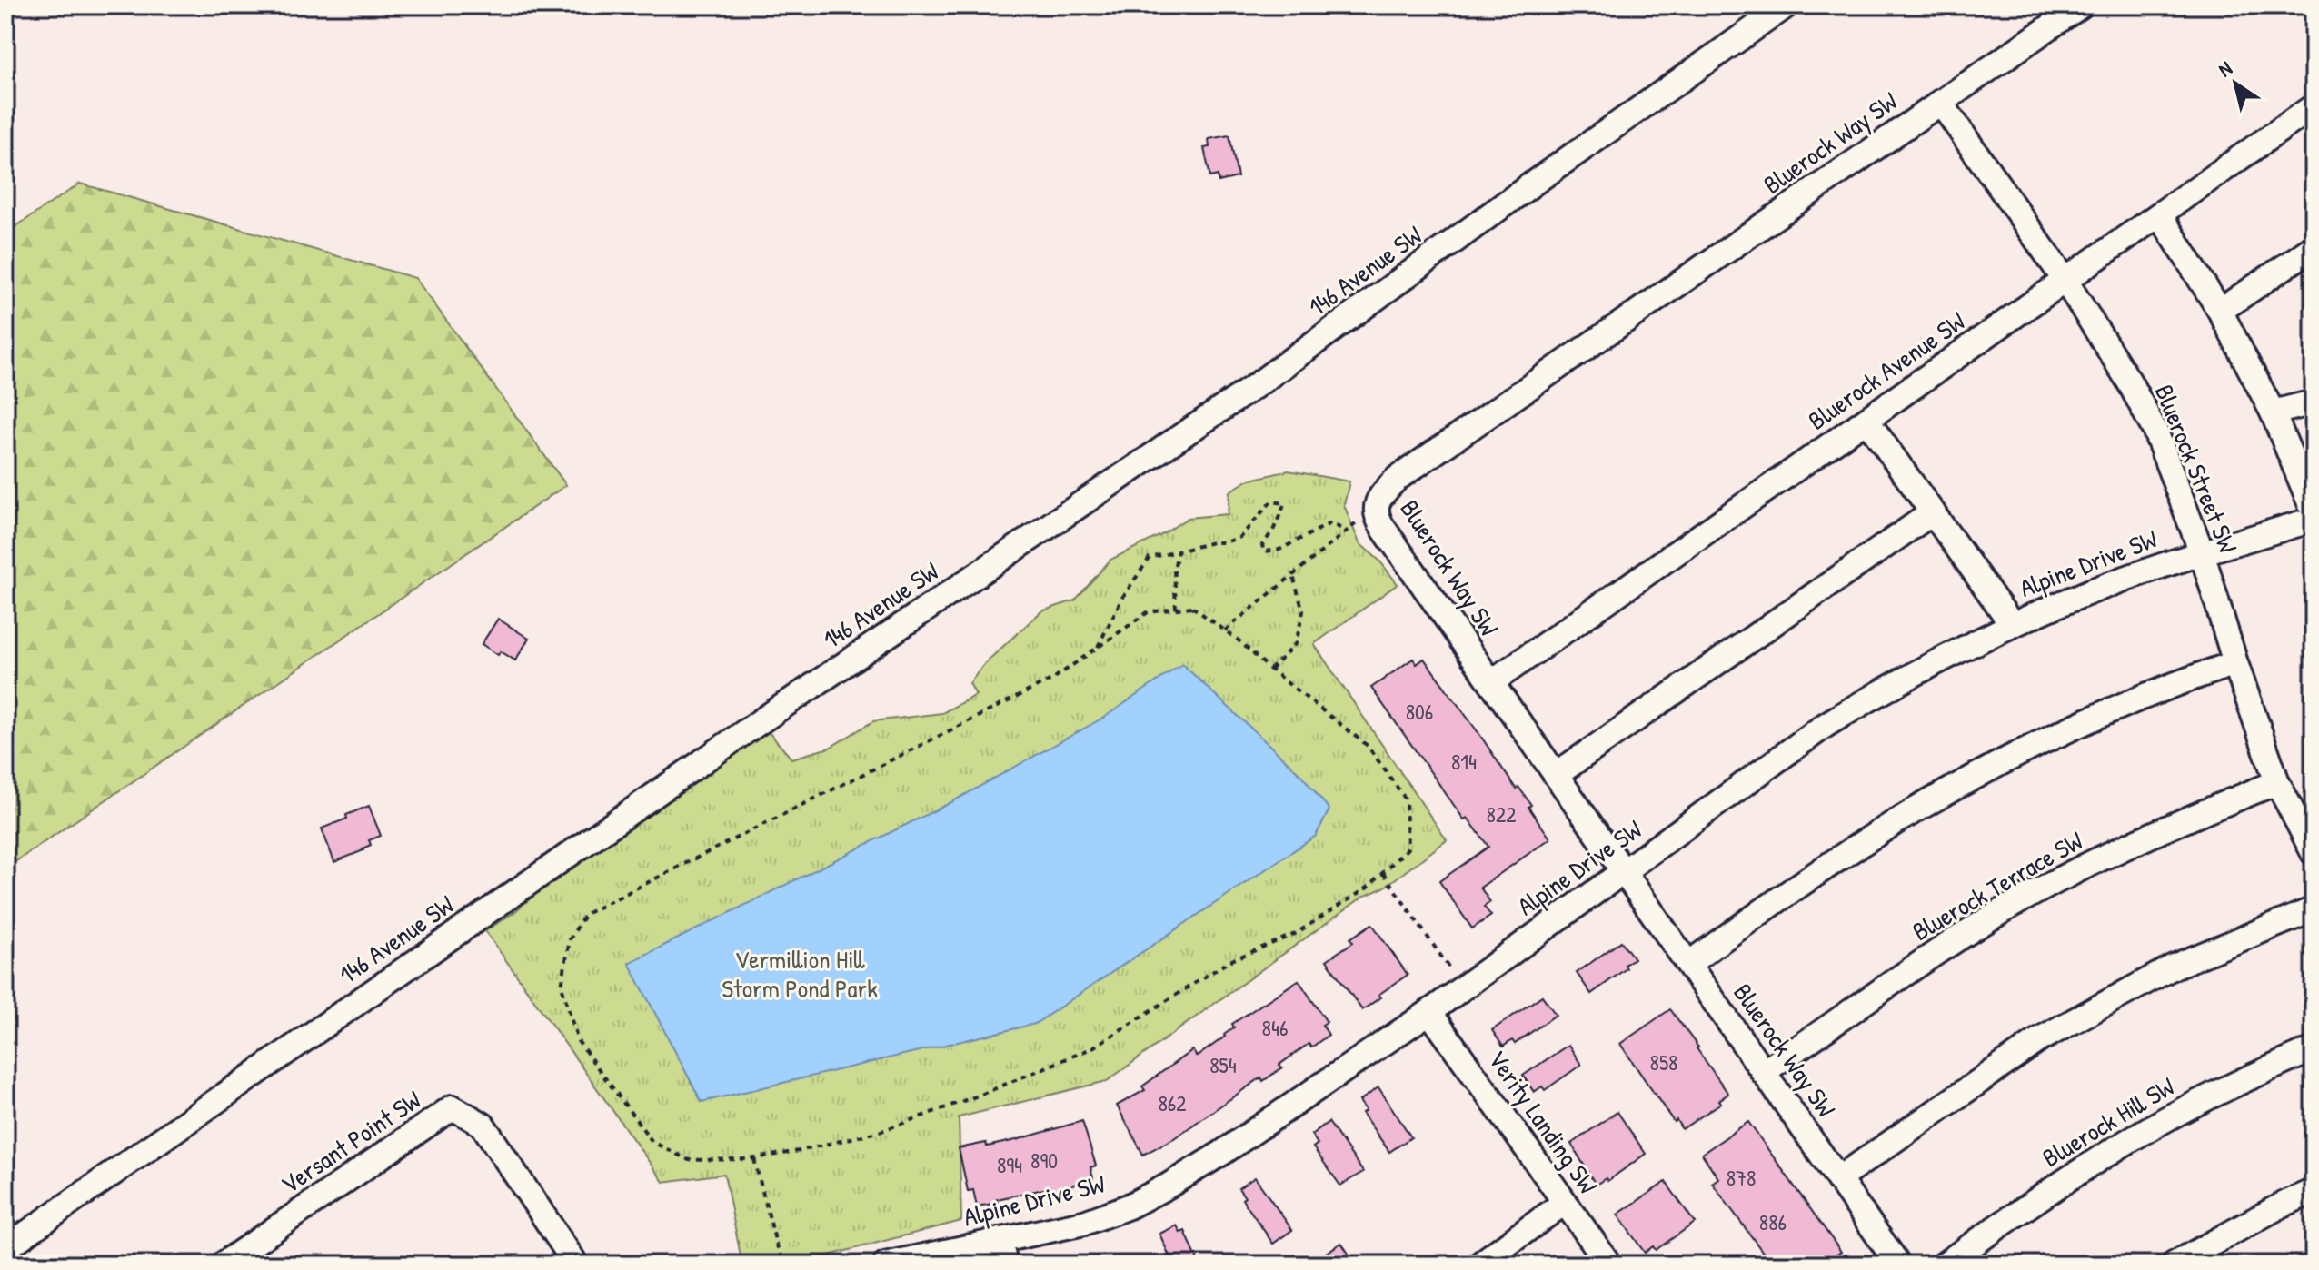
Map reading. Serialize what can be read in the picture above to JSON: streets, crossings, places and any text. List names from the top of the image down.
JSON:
{
  "streets": {
    "street": [
      "Bluerock Way SW",
      "146 Avenue SW",
      "Bluerock Avenue SW",
      "Bluerock Street SW",
      "Alpine Drive SW",
      "Bluerock Terrace SW",
      "Verity Landing SW",
      "Bluerock Hill SW",
      "Versant Point SW"
    ]
  },
  "crossings": [
    ["Bluerock Way SW", "Bluerock Avenue SW"],
    ["Bluerock Way SW", "Bluerock Street SW"],
    ["Bluerock Way SW", "Alpine Drive SW"],
    ["Bluerock Way SW", "Bluerock Terrace SW"],
    ["Bluerock Avenue SW", "Bluerock Street SW"],
    ["Bluerock Street SW", "Alpine Drive SW"],
    ["Bluerock Street SW", "Bluerock Terrace SW"],
    ["Alpine Drive SW", "Verity Landing SW"]
  ],
  "parks": ["Vermillion Hill Storm Pond Park"],
  "house_numbers": [
    "806",
    "814",
    "822",
    "846",
    "858",
    "854",
    "862",
    "890",
    "894",
    "878",
    "886"
  ],
  "north": "top left"
}
